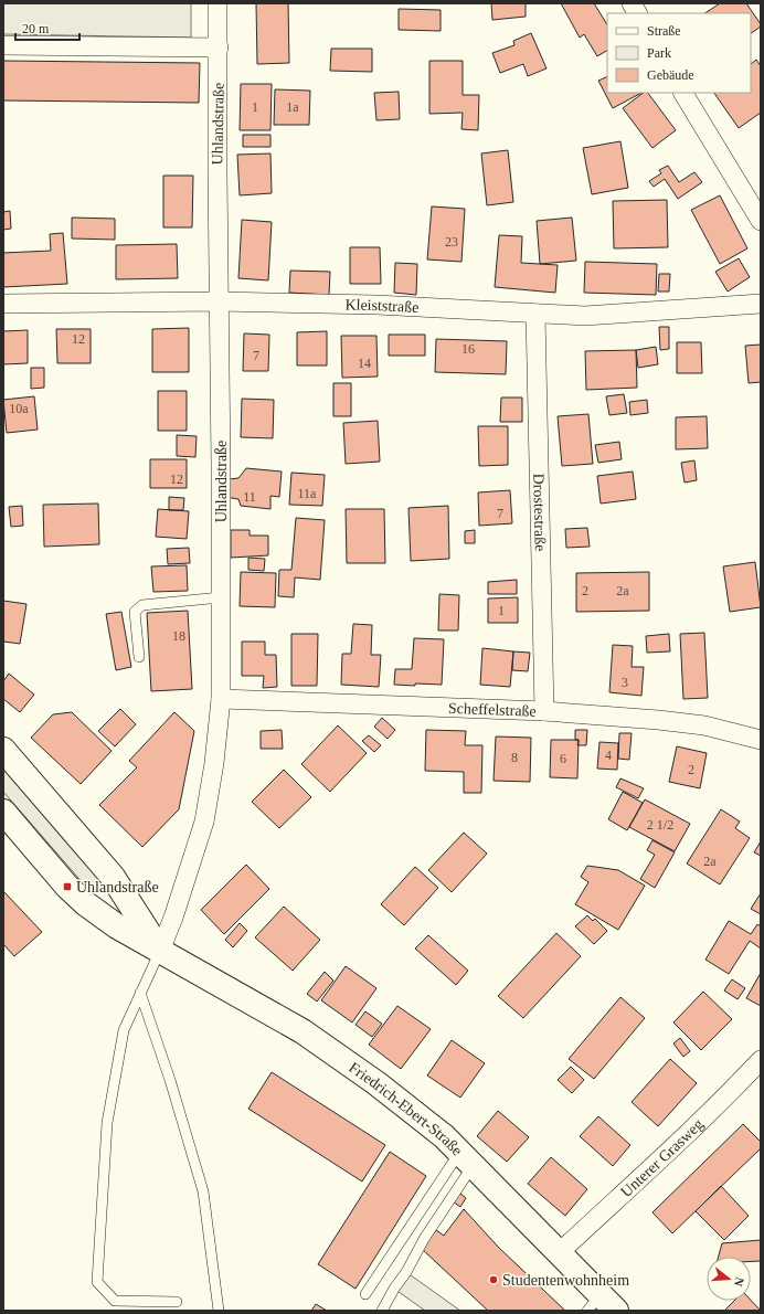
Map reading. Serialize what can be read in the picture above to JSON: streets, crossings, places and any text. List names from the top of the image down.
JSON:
{
  "streets": {
    "street": [
      "Uhlandstraße",
      "Kleiststraße",
      "Drostestraße",
      "Scheffelstraße",
      "Friedrich-Ebert-Straße",
      "Unterer Grasweg"
    ]
  },
  "crossings": [
    ["Uhlandstraße", "Kleiststraße"],
    ["Uhlandstraße", "Scheffelstraße"],
    ["Uhlandstraße", "Friedrich-Ebert-Straße"],
    ["Kleiststraße", "Drostestraße"],
    ["Drostestraße", "Scheffelstraße"],
    ["Friedrich-Ebert-Straße", "Unterer Grasweg"]
  ],
  "places": {
    "transit": ["Uhlandstraße"],
    "other": ["Studentenwohnheim"]
  },
  "house_numbers": [
    "1",
    "1a",
    "23",
    "12",
    "16",
    "7",
    "14",
    "10a",
    "12",
    "11a",
    "11",
    "7",
    "2",
    "2a",
    "1",
    "18",
    "3",
    "4",
    "8",
    "6",
    "2",
    "2 1/2",
    "2a"
  ],
  "legend": ["Straße", "Park", "Gebäude"],
  "scale_bar": "20 m",
  "north": "right"
}
